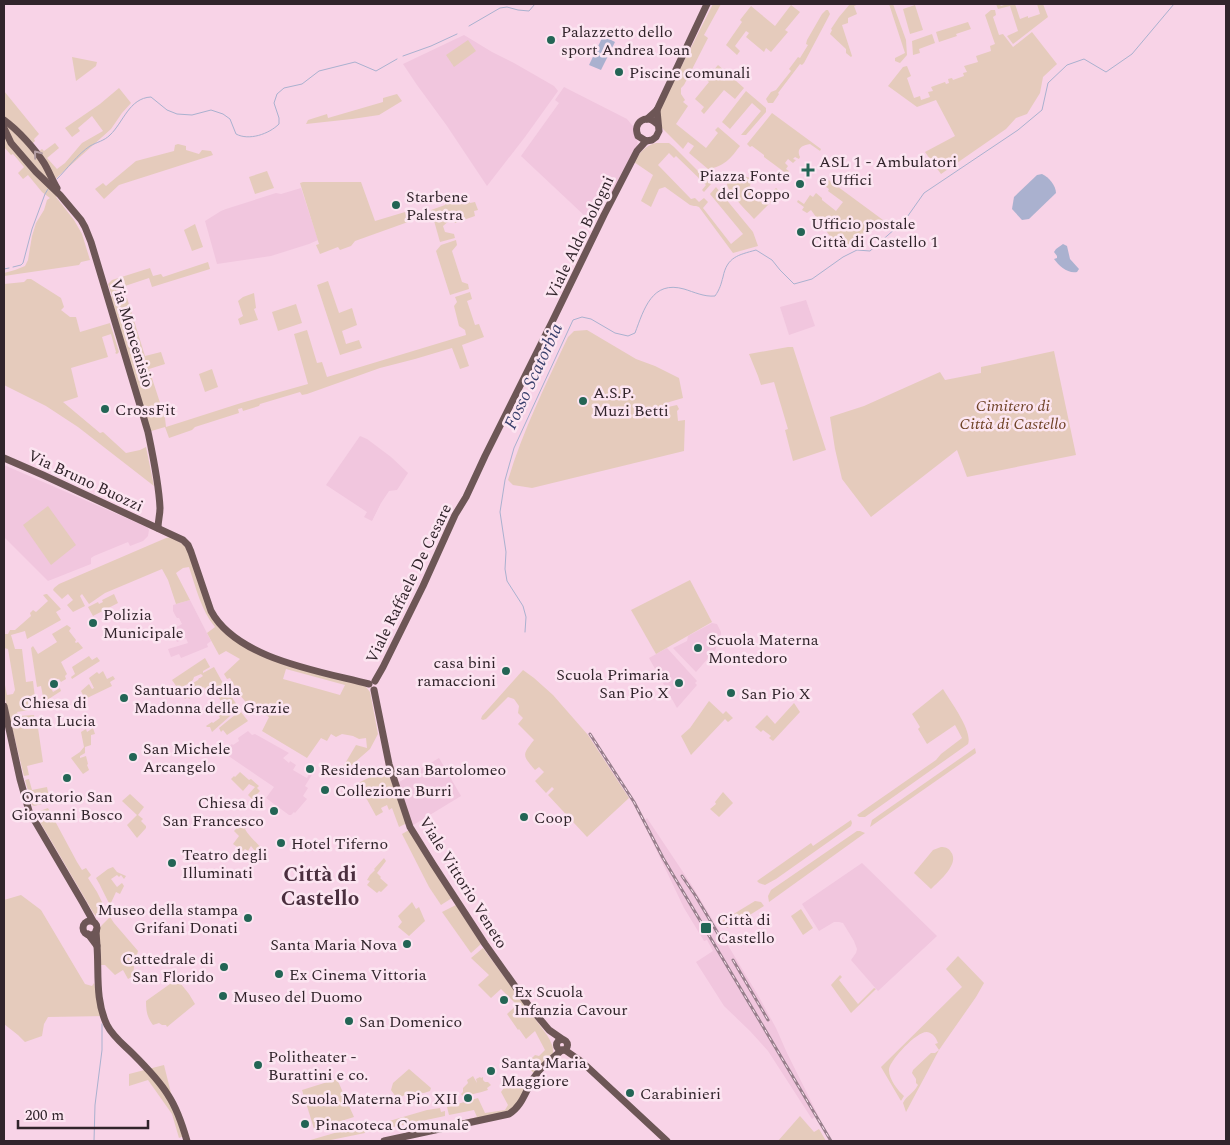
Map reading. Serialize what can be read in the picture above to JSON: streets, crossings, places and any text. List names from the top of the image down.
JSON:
{
  "streets": {
    "main road": [
      "Viale Aldo Bologni",
      "Via Moncenisio",
      "Via Bruno Buozzi",
      "Viale Raffaele De Cesare",
      "Viale Vittorio Veneto"
    ]
  },
  "crossings": [
    ["Viale Aldo Bologni", "Viale Raffaele De Cesare"],
    ["Via Moncenisio", "Via Bruno Buozzi"],
    ["Via Bruno Buozzi", "Viale Raffaele De Cesare"],
    ["Via Bruno Buozzi", "Viale Vittorio Veneto"],
    ["Viale Raffaele De Cesare", "Viale Vittorio Veneto"]
  ],
  "districts": ["Città di Castello"],
  "water": ["Fosso Scatorbia"],
  "parks": ["Cimitero di Città di Castello"],
  "places": {
    "other": [
      "Palazzetto dello sport Andrea Ioan",
      "Piscine comunali",
      "Piazza Fonte del Coppo",
      "Starbene Palestra",
      "Ufficio postale Città di Castello 1",
      "A.S.P. Muzi Betti",
      "CrossFit",
      "Polizia Municipale",
      "Scuola Materna Montedoro",
      "casa bini ramaccioni",
      "Scuola Primaria San Pio X",
      "Chiesa di Santa Lucia",
      "San Pio X",
      "Santuario della Madonna delle Grazie",
      "San Michele Arcangelo",
      "Residence san Bartolomeo",
      "Oratorio San Giovanni Bosco",
      "Collezione Burri",
      "Chiesa di San Francesco",
      "Coop",
      "Hotel Tiferno",
      "Teatro degli Illuminati",
      "Museo della stampa Grifani Donati",
      "Santa Maria Nova",
      "Cattedrale di San Florido",
      "Ex Cinema Vittoria",
      "Museo del Duomo",
      "Ex Scuola Infanzia Cavour",
      "San Domenico",
      "Politheater - Burattini e co.",
      "Santa Maria Maggiore",
      "Carabinieri",
      "Scuola Materna Pio XII",
      "Pinacoteca Comunale"
    ],
    "health": ["ASL 1 - Ambulatori e Uffici"],
    "transit": ["Città di Castello"]
  },
  "scale_bar": "200 m"
}
